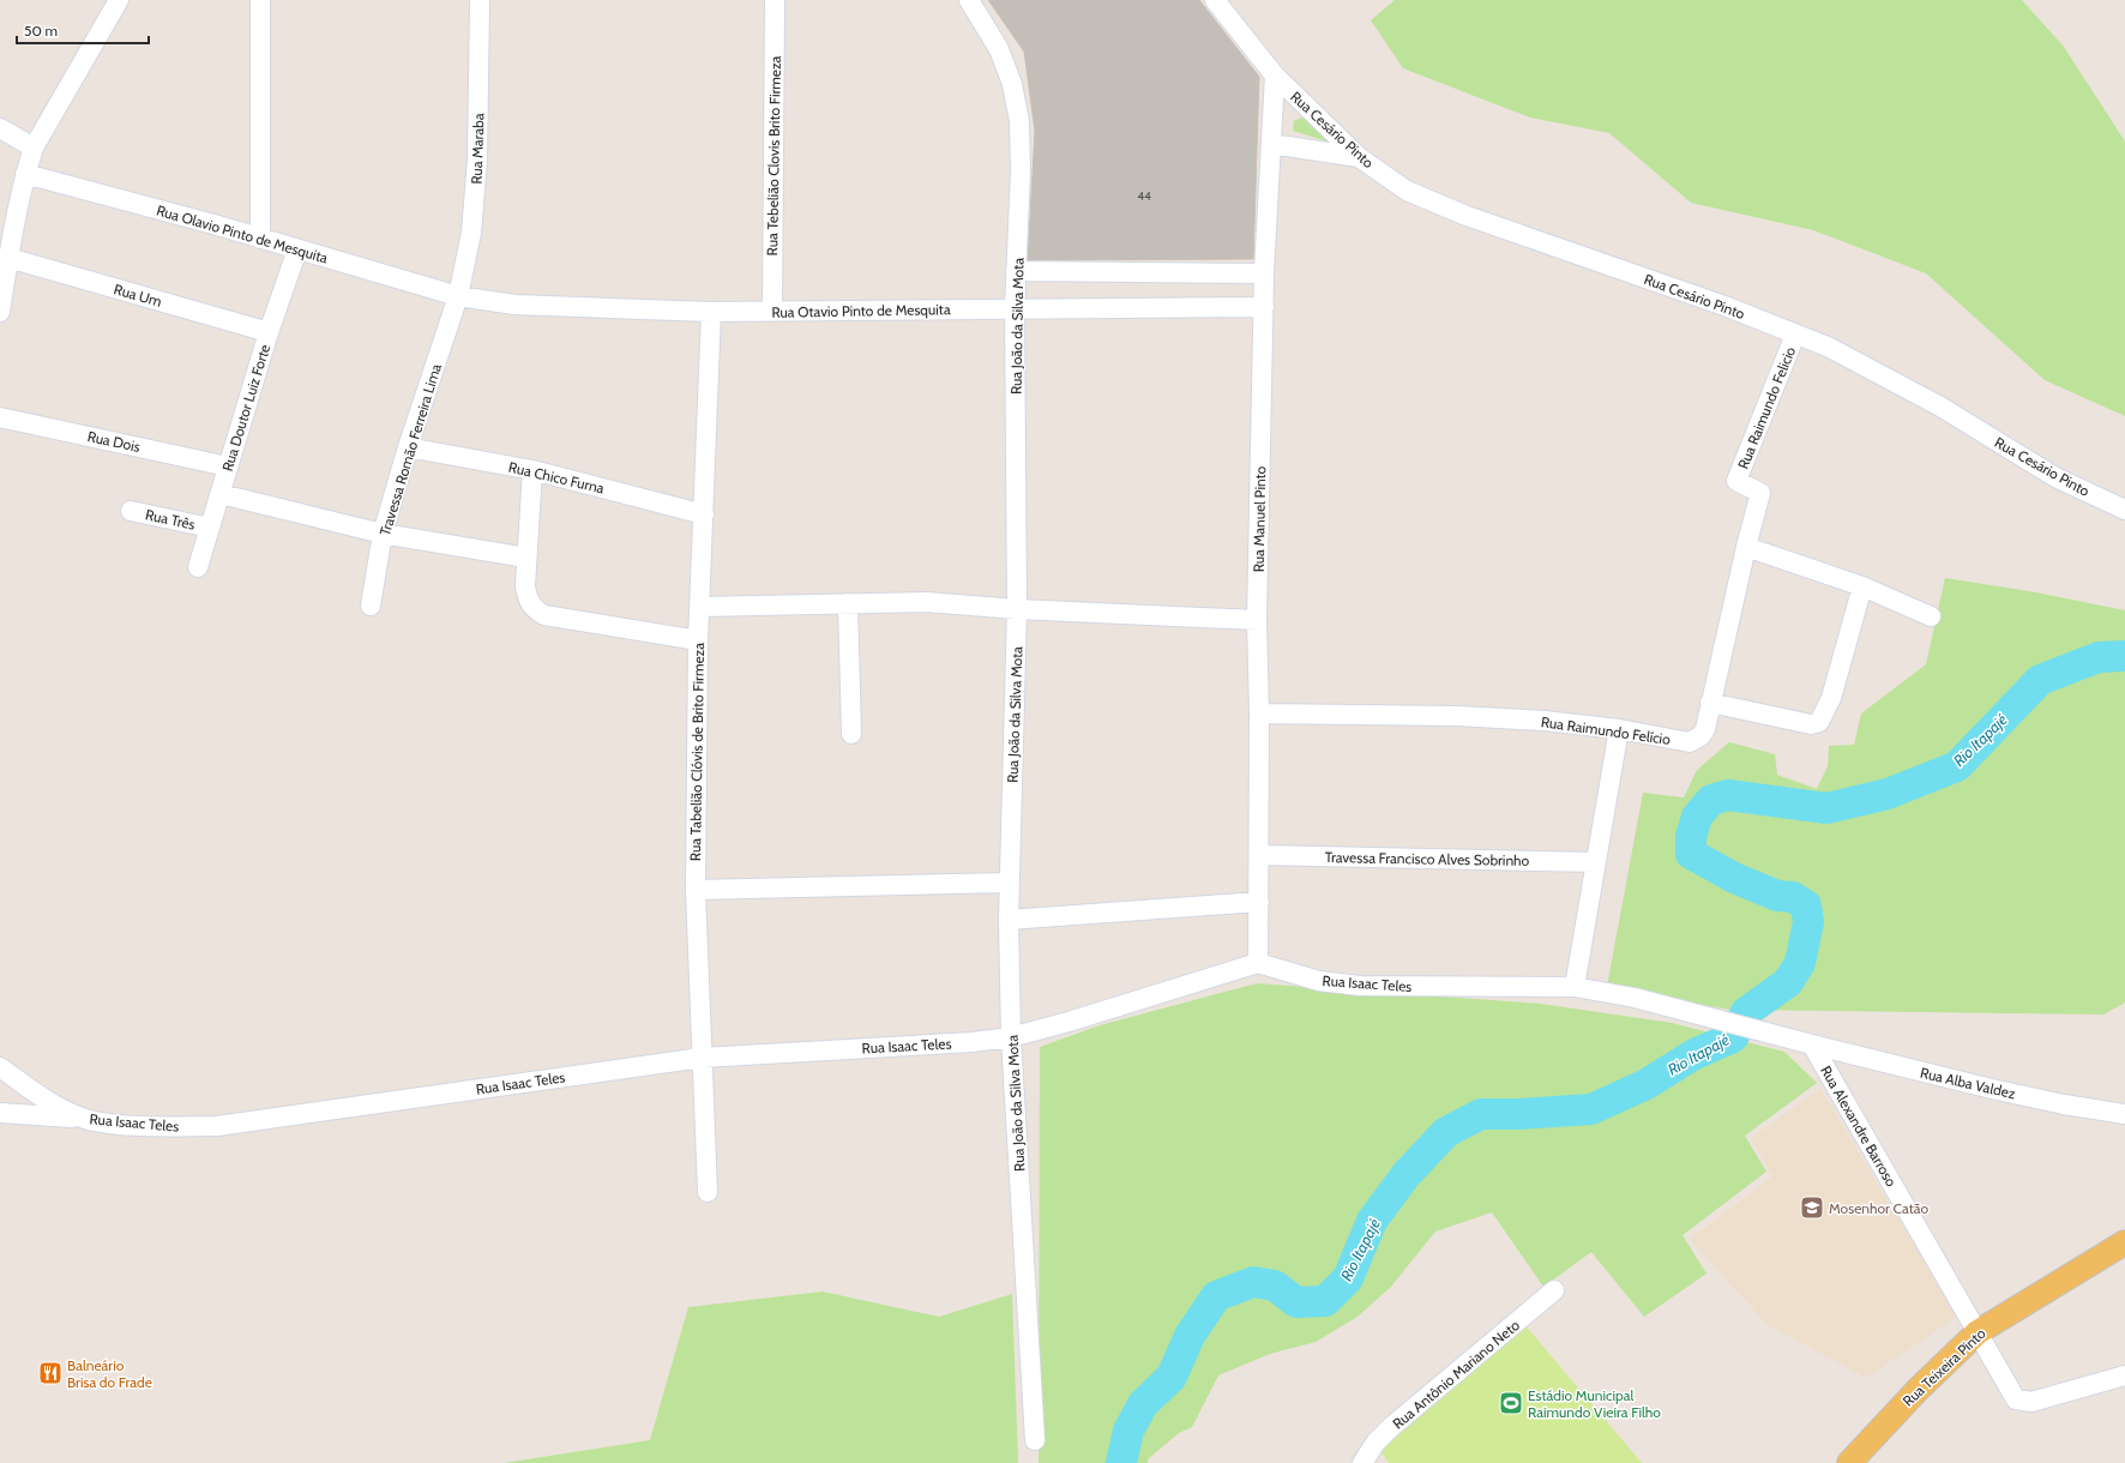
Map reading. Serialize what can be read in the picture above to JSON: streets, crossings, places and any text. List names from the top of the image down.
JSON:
{
  "streets": {
    "main road": ["Rua Teixeira Pinto"],
    "street": [
      "Rua Cesário Pinto",
      "Rua Maraba",
      "Rua Tebelião Clovis Brito Firmeza",
      "Rua Olavio Pinto de Mesquita",
      "Rua Um",
      "Rua Otavio Pinto de Mesquita",
      "Rua João da Silva Mota",
      "Rua Doutor Luiz Forte",
      "Rua Raimundo Felicio",
      "Rua Dois",
      "Travessa Romão Ferreira Lima",
      "Rua Chico Furna",
      "Rua Três",
      "Rua Manuel Pinto",
      "Rua Raimundo Felício",
      "Rua Tabelião Clóvis de Brito Firmeza",
      "Travessa Francisco Alves Sobrinho",
      "Rua Isaac Teles",
      "Rua Alba Valdez",
      "Rua Alexandre Barroso",
      "Rua Antônio Mariano Neto"
    ]
  },
  "crossings": [
    ["Rua Cesário Pinto", "Rua Raimundo Felicio"],
    ["Rua Cesário Pinto", "Rua Manuel Pinto"],
    ["Rua Maraba", "Rua Olavio Pinto de Mesquita"],
    ["Rua Maraba", "Rua Otavio Pinto de Mesquita"],
    ["Rua Maraba", "Travessa Romão Ferreira Lima"],
    ["Rua Tebelião Clovis Brito Firmeza", "Rua Otavio Pinto de Mesquita"],
    ["Rua Olavio Pinto de Mesquita", "Rua Otavio Pinto de Mesquita"],
    ["Rua Olavio Pinto de Mesquita", "Rua Doutor Luiz Forte"],
    ["Rua Olavio Pinto de Mesquita", "Travessa Romão Ferreira Lima"],
    ["Rua Um", "Rua Doutor Luiz Forte"],
    ["Rua Otavio Pinto de Mesquita", "Rua João da Silva Mota"],
    ["Rua Otavio Pinto de Mesquita", "Travessa Romão Ferreira Lima"],
    ["Rua Otavio Pinto de Mesquita", "Rua Manuel Pinto"],
    ["Rua Otavio Pinto de Mesquita", "Rua Tabelião Clóvis de Brito Firmeza"],
    ["Rua João da Silva Mota", "Rua Isaac Teles"],
    ["Rua Doutor Luiz Forte", "Rua Dois"],
    ["Rua Doutor Luiz Forte", "Rua Três"],
    ["Rua Raimundo Felicio", "Rua Raimundo Felício"],
    ["Travessa Romão Ferreira Lima", "Rua Chico Furna"],
    ["Rua Chico Furna", "Rua Tabelião Clóvis de Brito Firmeza"],
    ["Rua Manuel Pinto", "Rua Raimundo Felício"],
    ["Rua Manuel Pinto", "Travessa Francisco Alves Sobrinho"],
    ["Rua Manuel Pinto", "Rua Isaac Teles"],
    ["Rua Tabelião Clóvis de Brito Firmeza", "Rua Isaac Teles"],
    ["Rua Isaac Teles", "Rua Alba Valdez"],
    ["Rua Isaac Teles", "Rua Alexandre Barroso"],
    ["Rua Alba Valdez", "Rua Alexandre Barroso"],
    ["Rua Alexandre Barroso", "Rua Teixeira Pinto"]
  ],
  "water": ["Rio Itapajé"],
  "places": {
    "school or university": ["Mosenhor Catão"],
    "restaurant": ["Balneário Brisa do Frade"],
    "sports": ["Estádio Municipal Raimundo Vieira Filho"]
  },
  "house_numbers": ["44"],
  "scale_bar": "50 m"
}
